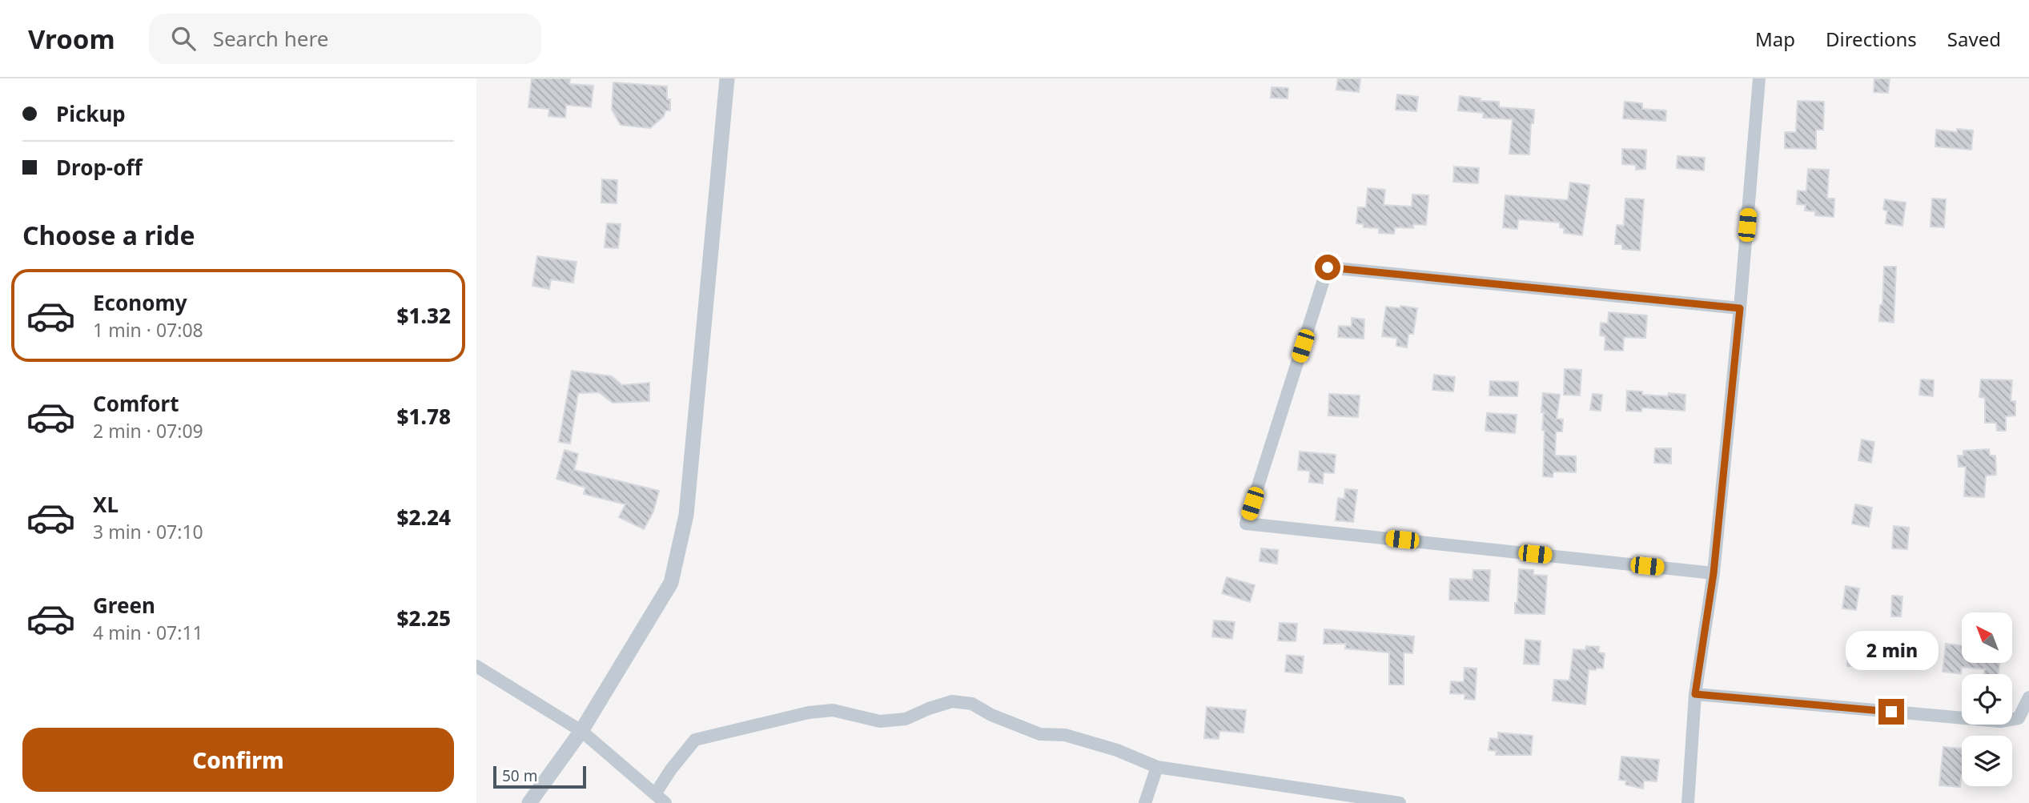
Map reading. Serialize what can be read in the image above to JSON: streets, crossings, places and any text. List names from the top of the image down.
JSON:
{
  "scale_bar": "50 m",
  "north": "top left",
  "page": {
    "header": "Vroom",
    "search": "Search here",
    "nav": ["Map", "Directions", "Saved"],
    "banner": ["Pickup", "Drop-off"],
    "heading": "Choose a ride",
    "list": [
      {
        "name": "Economy",
        "note": "1 min · 07:08",
        "value": "$1.32"
      },
      {
        "name": "Comfort",
        "note": "2 min · 07:09",
        "value": "$1.78"
      },
      {
        "name": "XL",
        "note": "3 min · 07:10",
        "value": "$2.24"
      },
      {
        "name": "Green",
        "note": "4 min · 07:11",
        "value": "$2.25"
      }
    ],
    "bubble": "2 min",
    "buttons": "Confirm",
    "scale": "50 m"
  }
}
